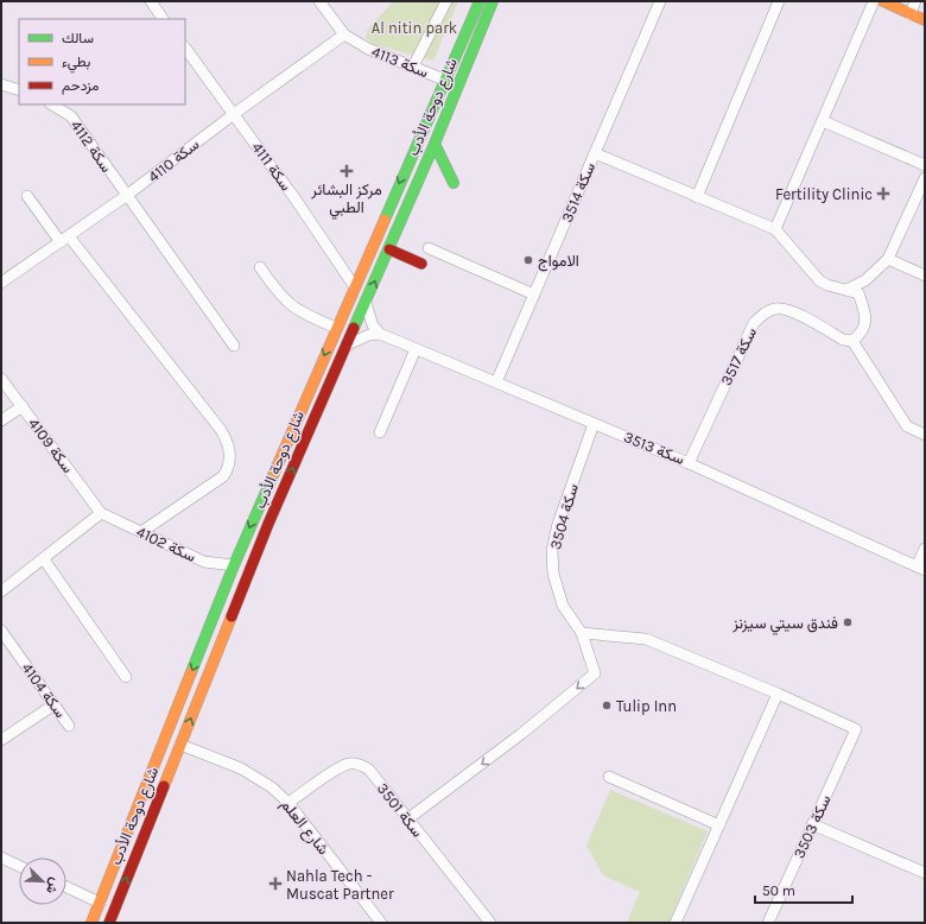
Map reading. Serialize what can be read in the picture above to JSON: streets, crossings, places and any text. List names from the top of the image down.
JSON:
{
  "streets": {
    "main road": ["شارع دوحة الأدب"],
    "street": [
      "سكة 4113",
      "سكة 4112",
      "سكة 4110",
      "سكة 4111",
      "سكة 3514",
      "سكة 3517",
      "سكة 4109",
      "سكة 3513",
      "سكة 3504",
      "سكة 4102",
      "سكة 4104",
      "سكة 3501",
      "شارع العلم",
      "سكة 3503"
    ]
  },
  "crossings": [
    ["سكة 4113", "شارع دوحة الأدب"],
    ["سكة 4113", "سكة 4110"],
    ["شارع دوحة الأدب", "سكة 4111"],
    ["شارع دوحة الأدب", "سكة 4102"],
    ["شارع دوحة الأدب", "شارع العلم"],
    ["سكة 4112", "سكة 4110"],
    ["سكة 4110", "سكة 4111"],
    ["سكة 3514", "سكة 3513"],
    ["سكة 3517", "سكة 3513"],
    ["سكة 4109", "سكة 4102"],
    ["سكة 3513", "سكة 3504"],
    ["سكة 3504", "سكة 3501"],
    ["سكة 3501", "شارع العلم"]
  ],
  "one_way": ["سكة 3504"],
  "parks": ["Al nitin park"],
  "places": {
    "health": ["مركز البشائر الطبي", "Fertility Clinic", "Nahla Tech - Muscat Partner"],
    "other": ["الامواج", "فندق سيتي سيزنز", "Tulip Inn"]
  },
  "legend": ["سالك", "بطيء", "مزدحم"],
  "scale_bar": "50 m",
  "north": "bottom right"
}
